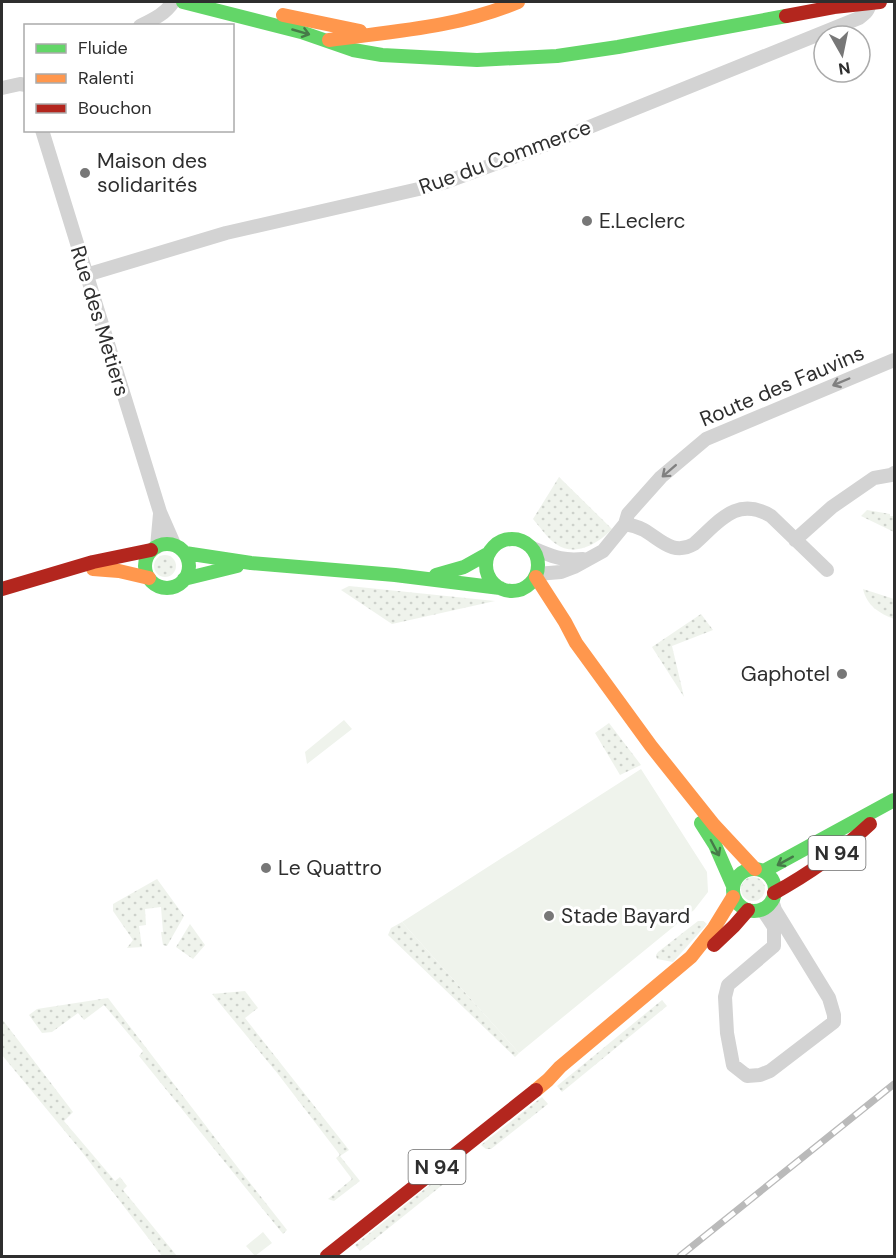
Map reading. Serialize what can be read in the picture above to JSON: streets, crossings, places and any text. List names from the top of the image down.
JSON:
{
  "streets": {
    "street": [
      "Rue du Commerce",
      "Rue des Metiers",
      "Route des Fauvins",
      "N 94"
    ]
  },
  "crossings": [
    ["Rue du Commerce", "Rue des Metiers"]
  ],
  "places": [
    "Maison des solidarités",
    "E.Leclerc",
    "Gaphotel",
    "Le Quattro",
    "Stade Bayard"
  ],
  "legend": ["Fluide", "Ralenti", "Bouchon"],
  "north": "bottom"
}
